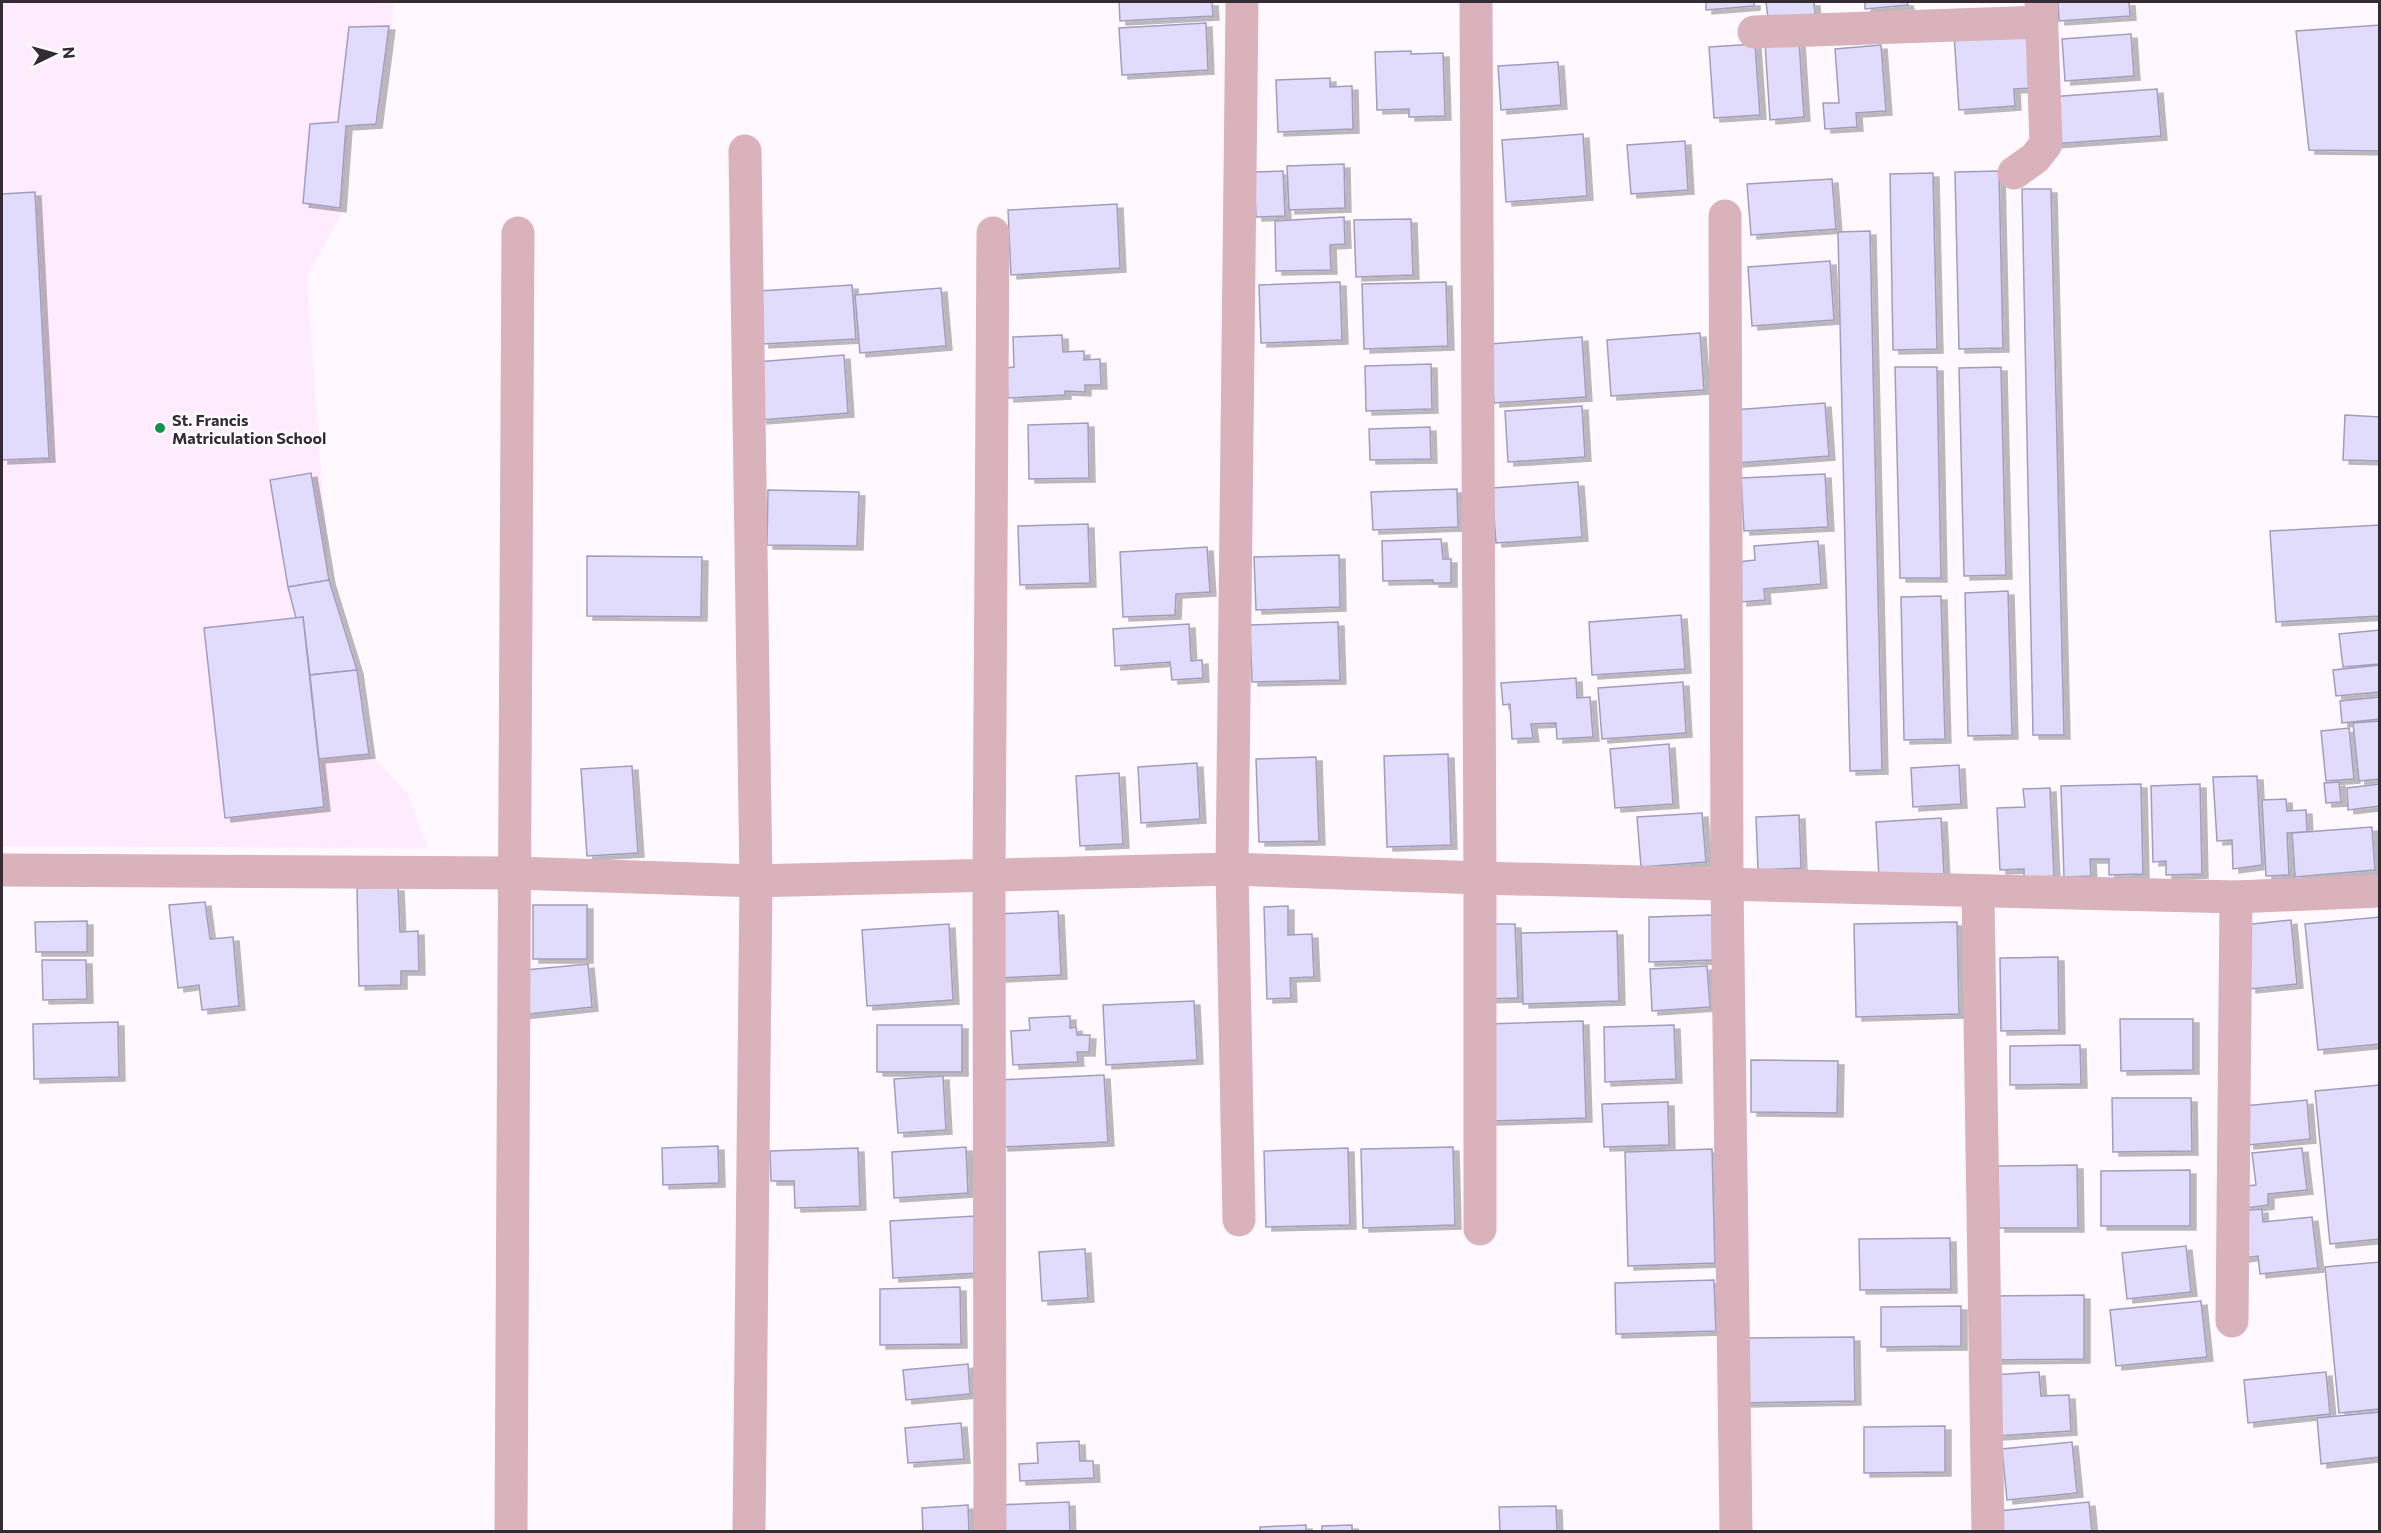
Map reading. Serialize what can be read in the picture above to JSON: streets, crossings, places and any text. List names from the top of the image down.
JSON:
{
  "places": ["St. Francis Matriculation School"],
  "north": "right"
}
